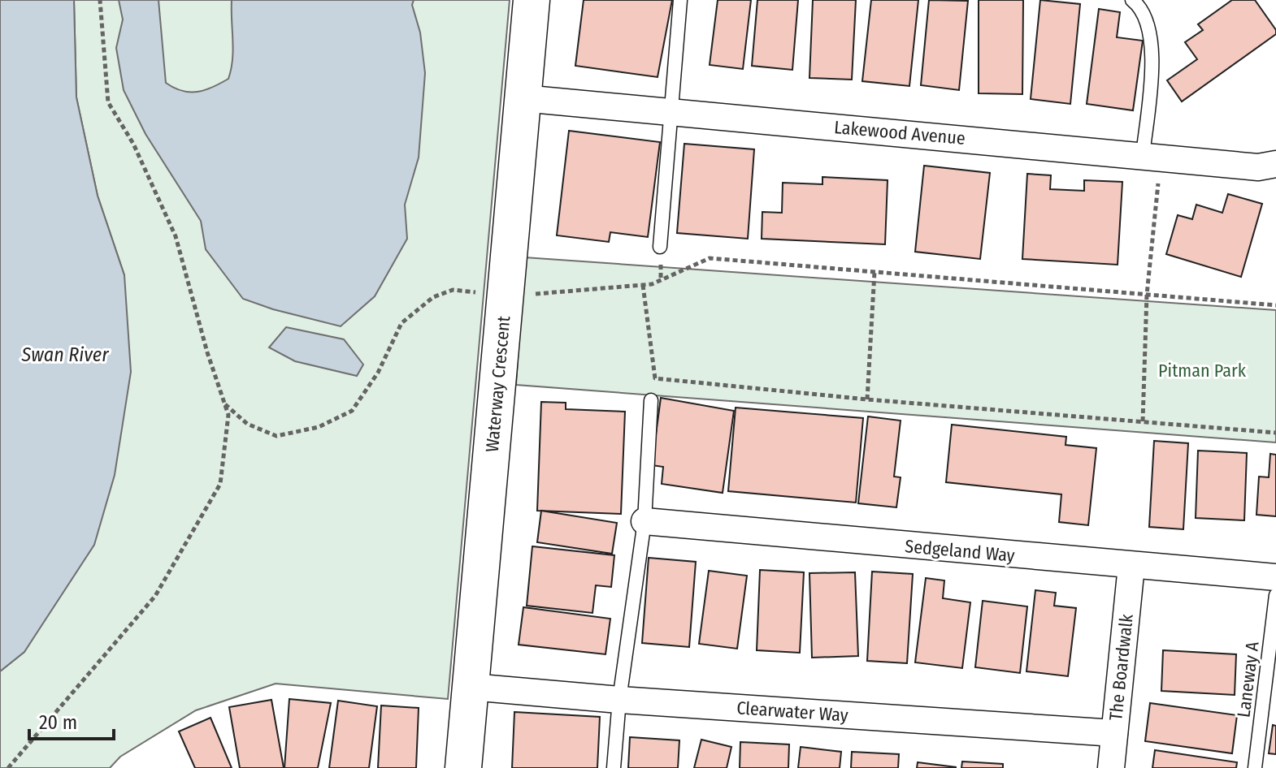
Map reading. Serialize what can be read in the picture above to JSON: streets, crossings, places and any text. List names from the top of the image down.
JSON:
{
  "streets": {
    "street": [
      "Lakewood Avenue",
      "Waterway Crescent",
      "Sedgeland Way",
      "The Boardwalk",
      "Clearwater Way"
    ],
    "lane": ["Laneway A"]
  },
  "crossings": [
    ["Lakewood Avenue", "Waterway Crescent"],
    ["Waterway Crescent", "Clearwater Way"],
    ["Sedgeland Way", "The Boardwalk"],
    ["The Boardwalk", "Clearwater Way"]
  ],
  "water": ["Swan River"],
  "parks": ["Pitman Park"],
  "scale_bar": "20 m"
}
